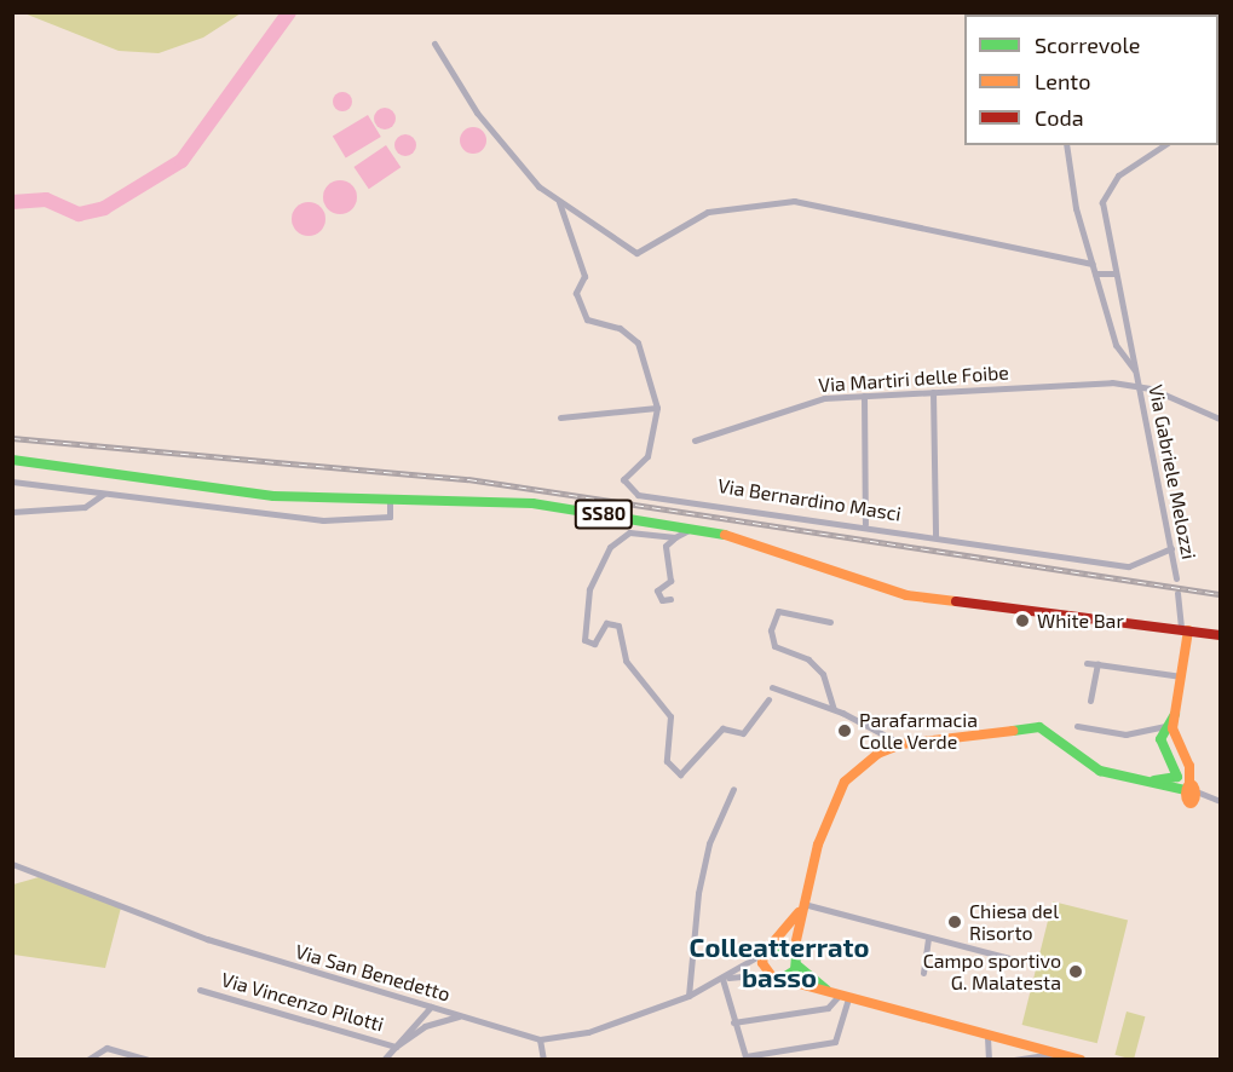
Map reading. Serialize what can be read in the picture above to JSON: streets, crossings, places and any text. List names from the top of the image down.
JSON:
{
  "streets": {
    "street": [
      "Via Martiri delle Foibe",
      "Via Gabriele Melozzi",
      "Via Bernardino Masci",
      "SS80",
      "Via San Benedetto",
      "Via Vincenzo Pilotti"
    ]
  },
  "crossings": [
    ["Via Martiri delle Foibe", "Via Gabriele Melozzi"],
    ["Via Gabriele Melozzi", "Via Bernardino Masci"],
    ["Via San Benedetto", "Via Vincenzo Pilotti"]
  ],
  "districts": ["Colleatterrato basso"],
  "places": [
    "White Bar",
    "Parafarmacia Colle Verde",
    "Chiesa del Risorto",
    "Campo sportivo G. Malatesta"
  ],
  "legend": ["Scorrevole", "Lento", "Coda"]
}
